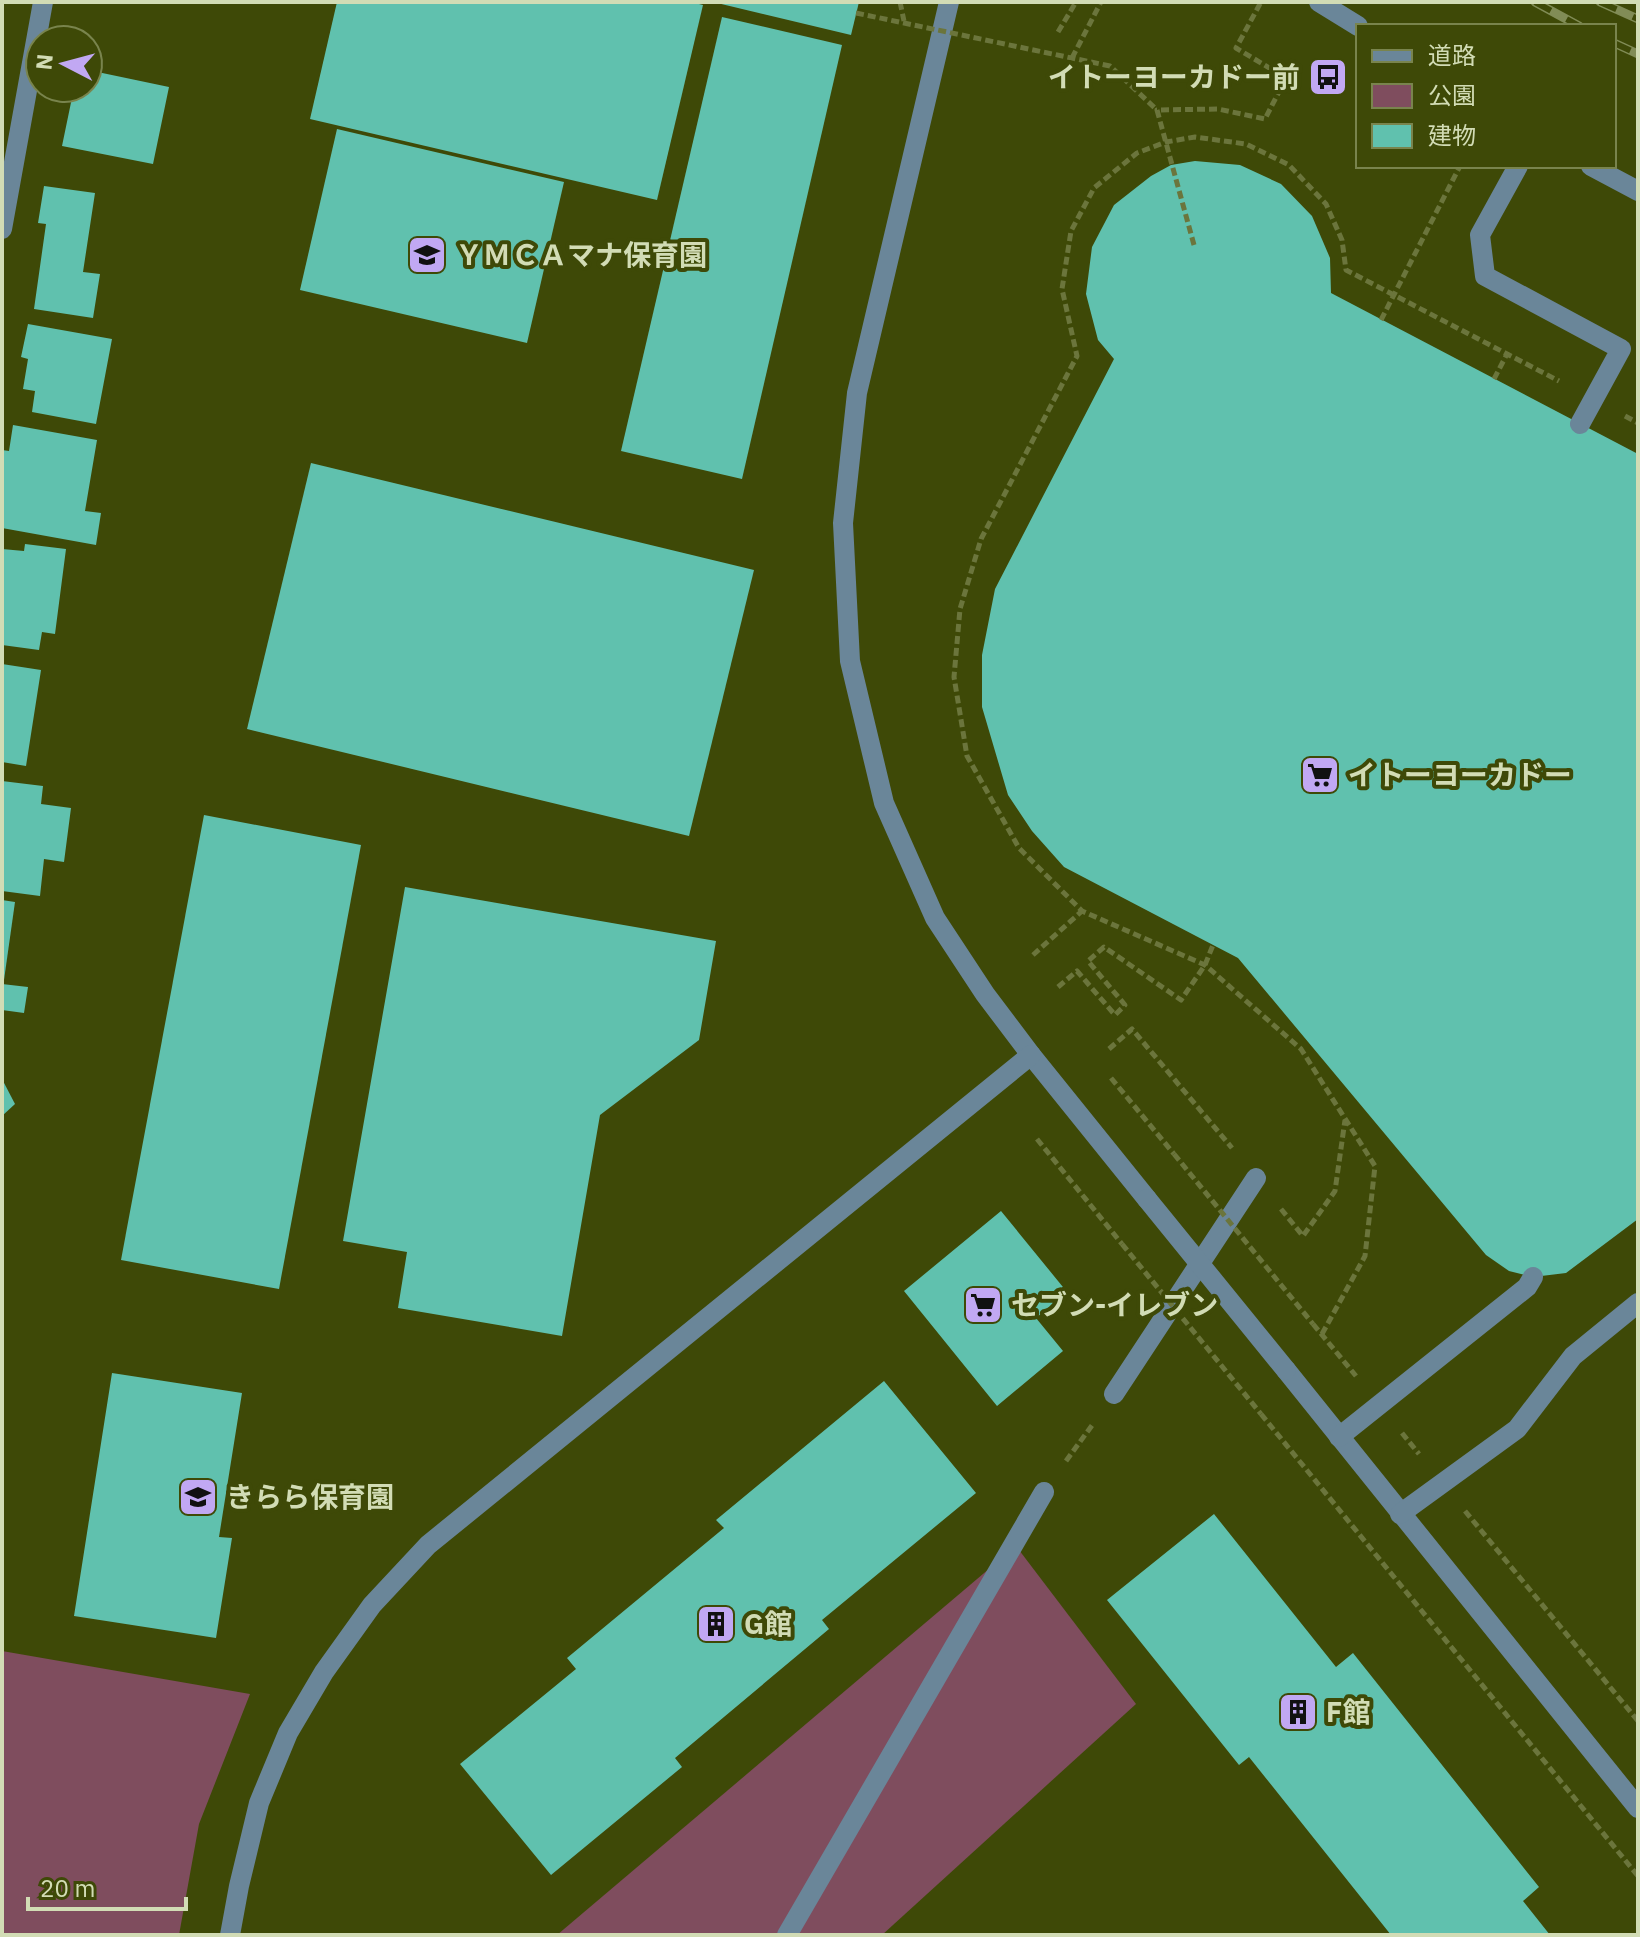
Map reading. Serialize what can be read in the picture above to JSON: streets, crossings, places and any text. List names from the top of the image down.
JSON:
{
  "places": {
    "bus stop": ["イトーヨーカドー前"],
    "school or university": ["ＹＭＣＡマナ保育園", "きらら保育園"],
    "supermarket": ["イトーヨーカドー", "セブン-イレブン"],
    "building": ["G館", "F館"]
  },
  "legend": ["道路", "公園", "建物"],
  "scale_bar": "20 m",
  "north": "left"
}
